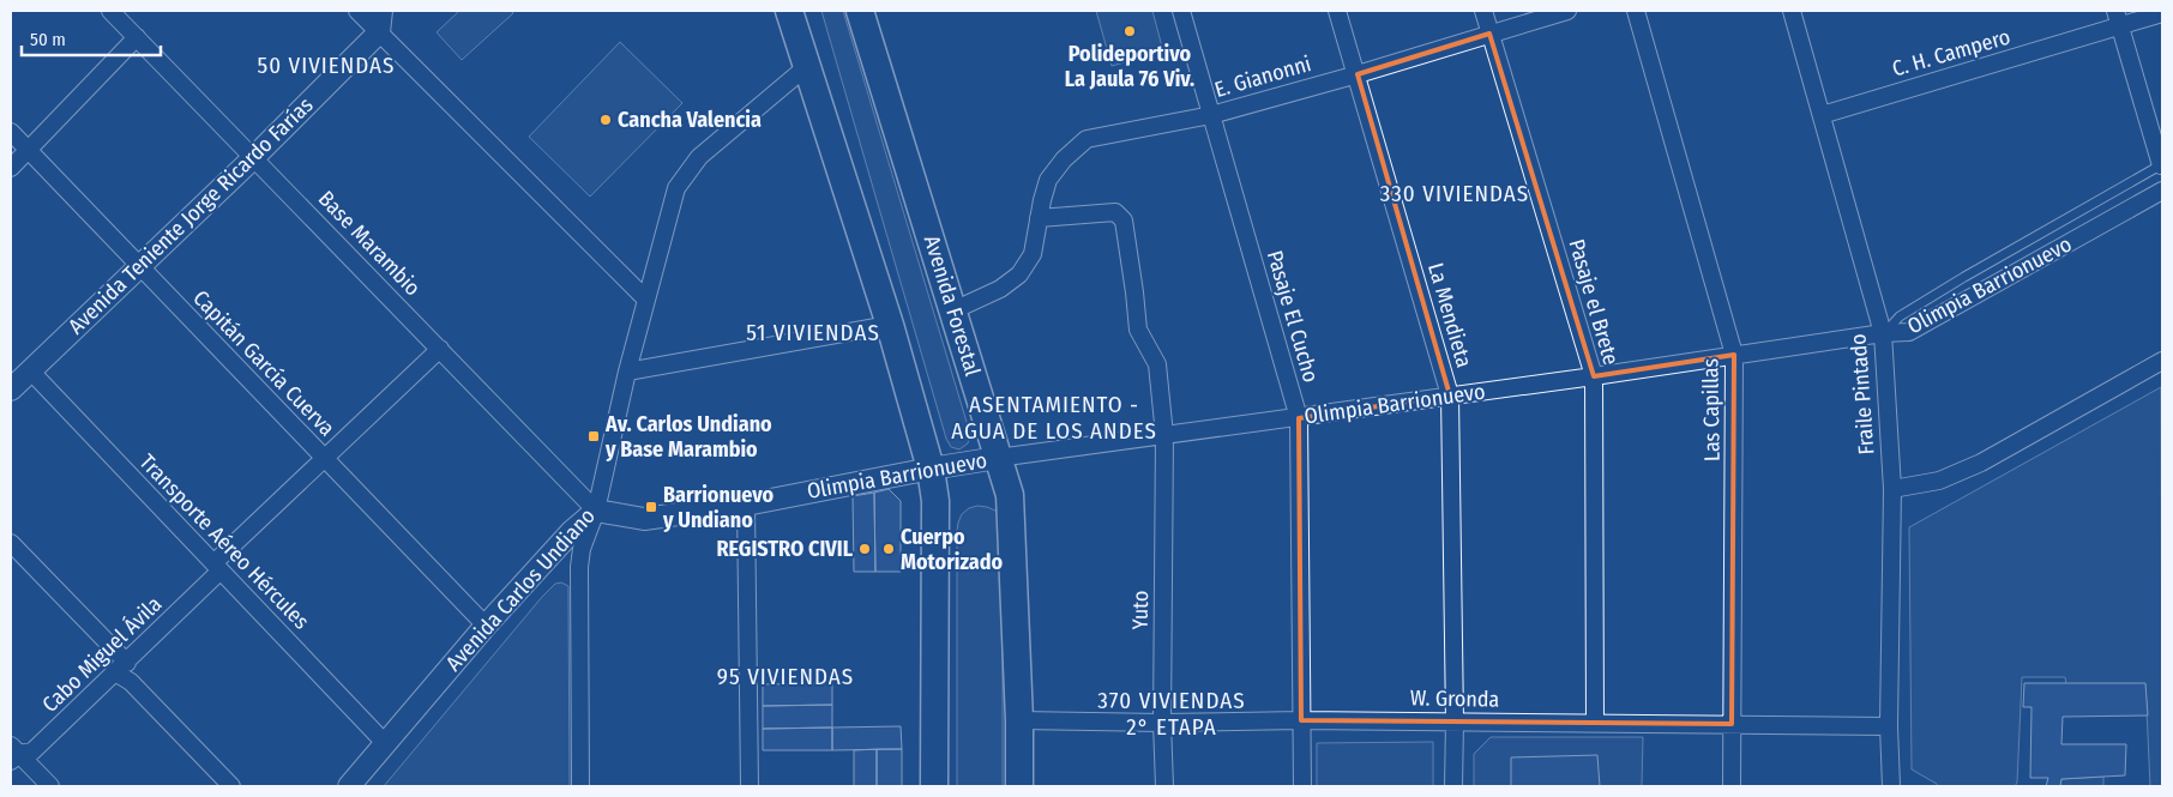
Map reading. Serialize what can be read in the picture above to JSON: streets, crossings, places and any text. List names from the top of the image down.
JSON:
{
  "streets": {
    "main road": ["Avenida Forestal"],
    "street": [
      "C. H. Campero",
      "E. Gianonni",
      "Avenida Teniente Jorge Ricardo Farías",
      "Base Marambio",
      "Olimpia Barrionuevo",
      "Pasaje el Brete",
      "La Mendieta",
      "Pasaje El Cucho",
      "Capitán García Cuerva",
      "Fraile Pintado",
      "Las Capillas",
      "Transporte Aéreo Hércules",
      "Avenida Carlos Undiano",
      "Yuto",
      "Cabo Miguel Ávila",
      "W. Gronda"
    ]
  },
  "crossings": [
    ["C. H. Campero", "Fraile Pintado"],
    ["E. Gianonni", "Pasaje el Brete"],
    ["E. Gianonni", "Avenida Forestal"],
    ["E. Gianonni", "La Mendieta"],
    ["E. Gianonni", "Pasaje El Cucho"],
    ["E. Gianonni", "Yuto"],
    ["Avenida Teniente Jorge Ricardo Farías", "Base Marambio"],
    ["Avenida Teniente Jorge Ricardo Farías", "Capitán García Cuerva"],
    ["Avenida Teniente Jorge Ricardo Farías", "Transporte Aéreo Hércules"],
    ["Base Marambio", "Olimpia Barrionuevo"],
    ["Base Marambio", "Avenida Carlos Undiano"],
    ["Base Marambio", "Cabo Miguel Ávila"],
    ["Olimpia Barrionuevo", "Pasaje el Brete"],
    ["Olimpia Barrionuevo", "Avenida Forestal"],
    ["Olimpia Barrionuevo", "La Mendieta"],
    ["Olimpia Barrionuevo", "Pasaje El Cucho"],
    ["Olimpia Barrionuevo", "Fraile Pintado"],
    ["Olimpia Barrionuevo", "Las Capillas"],
    ["Olimpia Barrionuevo", "Avenida Carlos Undiano"],
    ["Olimpia Barrionuevo", "Yuto"],
    ["Pasaje el Brete", "W. Gronda"],
    ["Avenida Forestal", "W. Gronda"],
    ["La Mendieta", "W. Gronda"],
    ["Pasaje El Cucho", "W. Gronda"],
    ["Capitán García Cuerva", "Avenida Carlos Undiano"],
    ["Capitán García Cuerva", "Cabo Miguel Ávila"],
    ["Fraile Pintado", "W. Gronda"],
    ["Las Capillas", "W. Gronda"],
    ["Transporte Aéreo Hércules", "Avenida Carlos Undiano"],
    ["Transporte Aéreo Hércules", "Cabo Miguel Ávila"],
    ["Yuto", "W. Gronda"]
  ],
  "districts": [
    "50 VIVIENDAS",
    "330 VIVIENDAS",
    "51 VIVIENDAS",
    "ASENTAMIENTO - AGUA DE LOS ANDES",
    "95 VIVIENDAS",
    "370 VIVIENDAS 2° ETAPA"
  ],
  "places": {
    "other": [
      "Polideportivo La Jaula 76 Viv.",
      "Cancha Valencia",
      "REGISTRO CIVIL",
      "Cuerpo Motorizado"
    ],
    "transit": ["Av. Carlos Undiano y Base Marambio", "Barrionuevo y Undiano"]
  },
  "scale_bar": "50 m"
}
